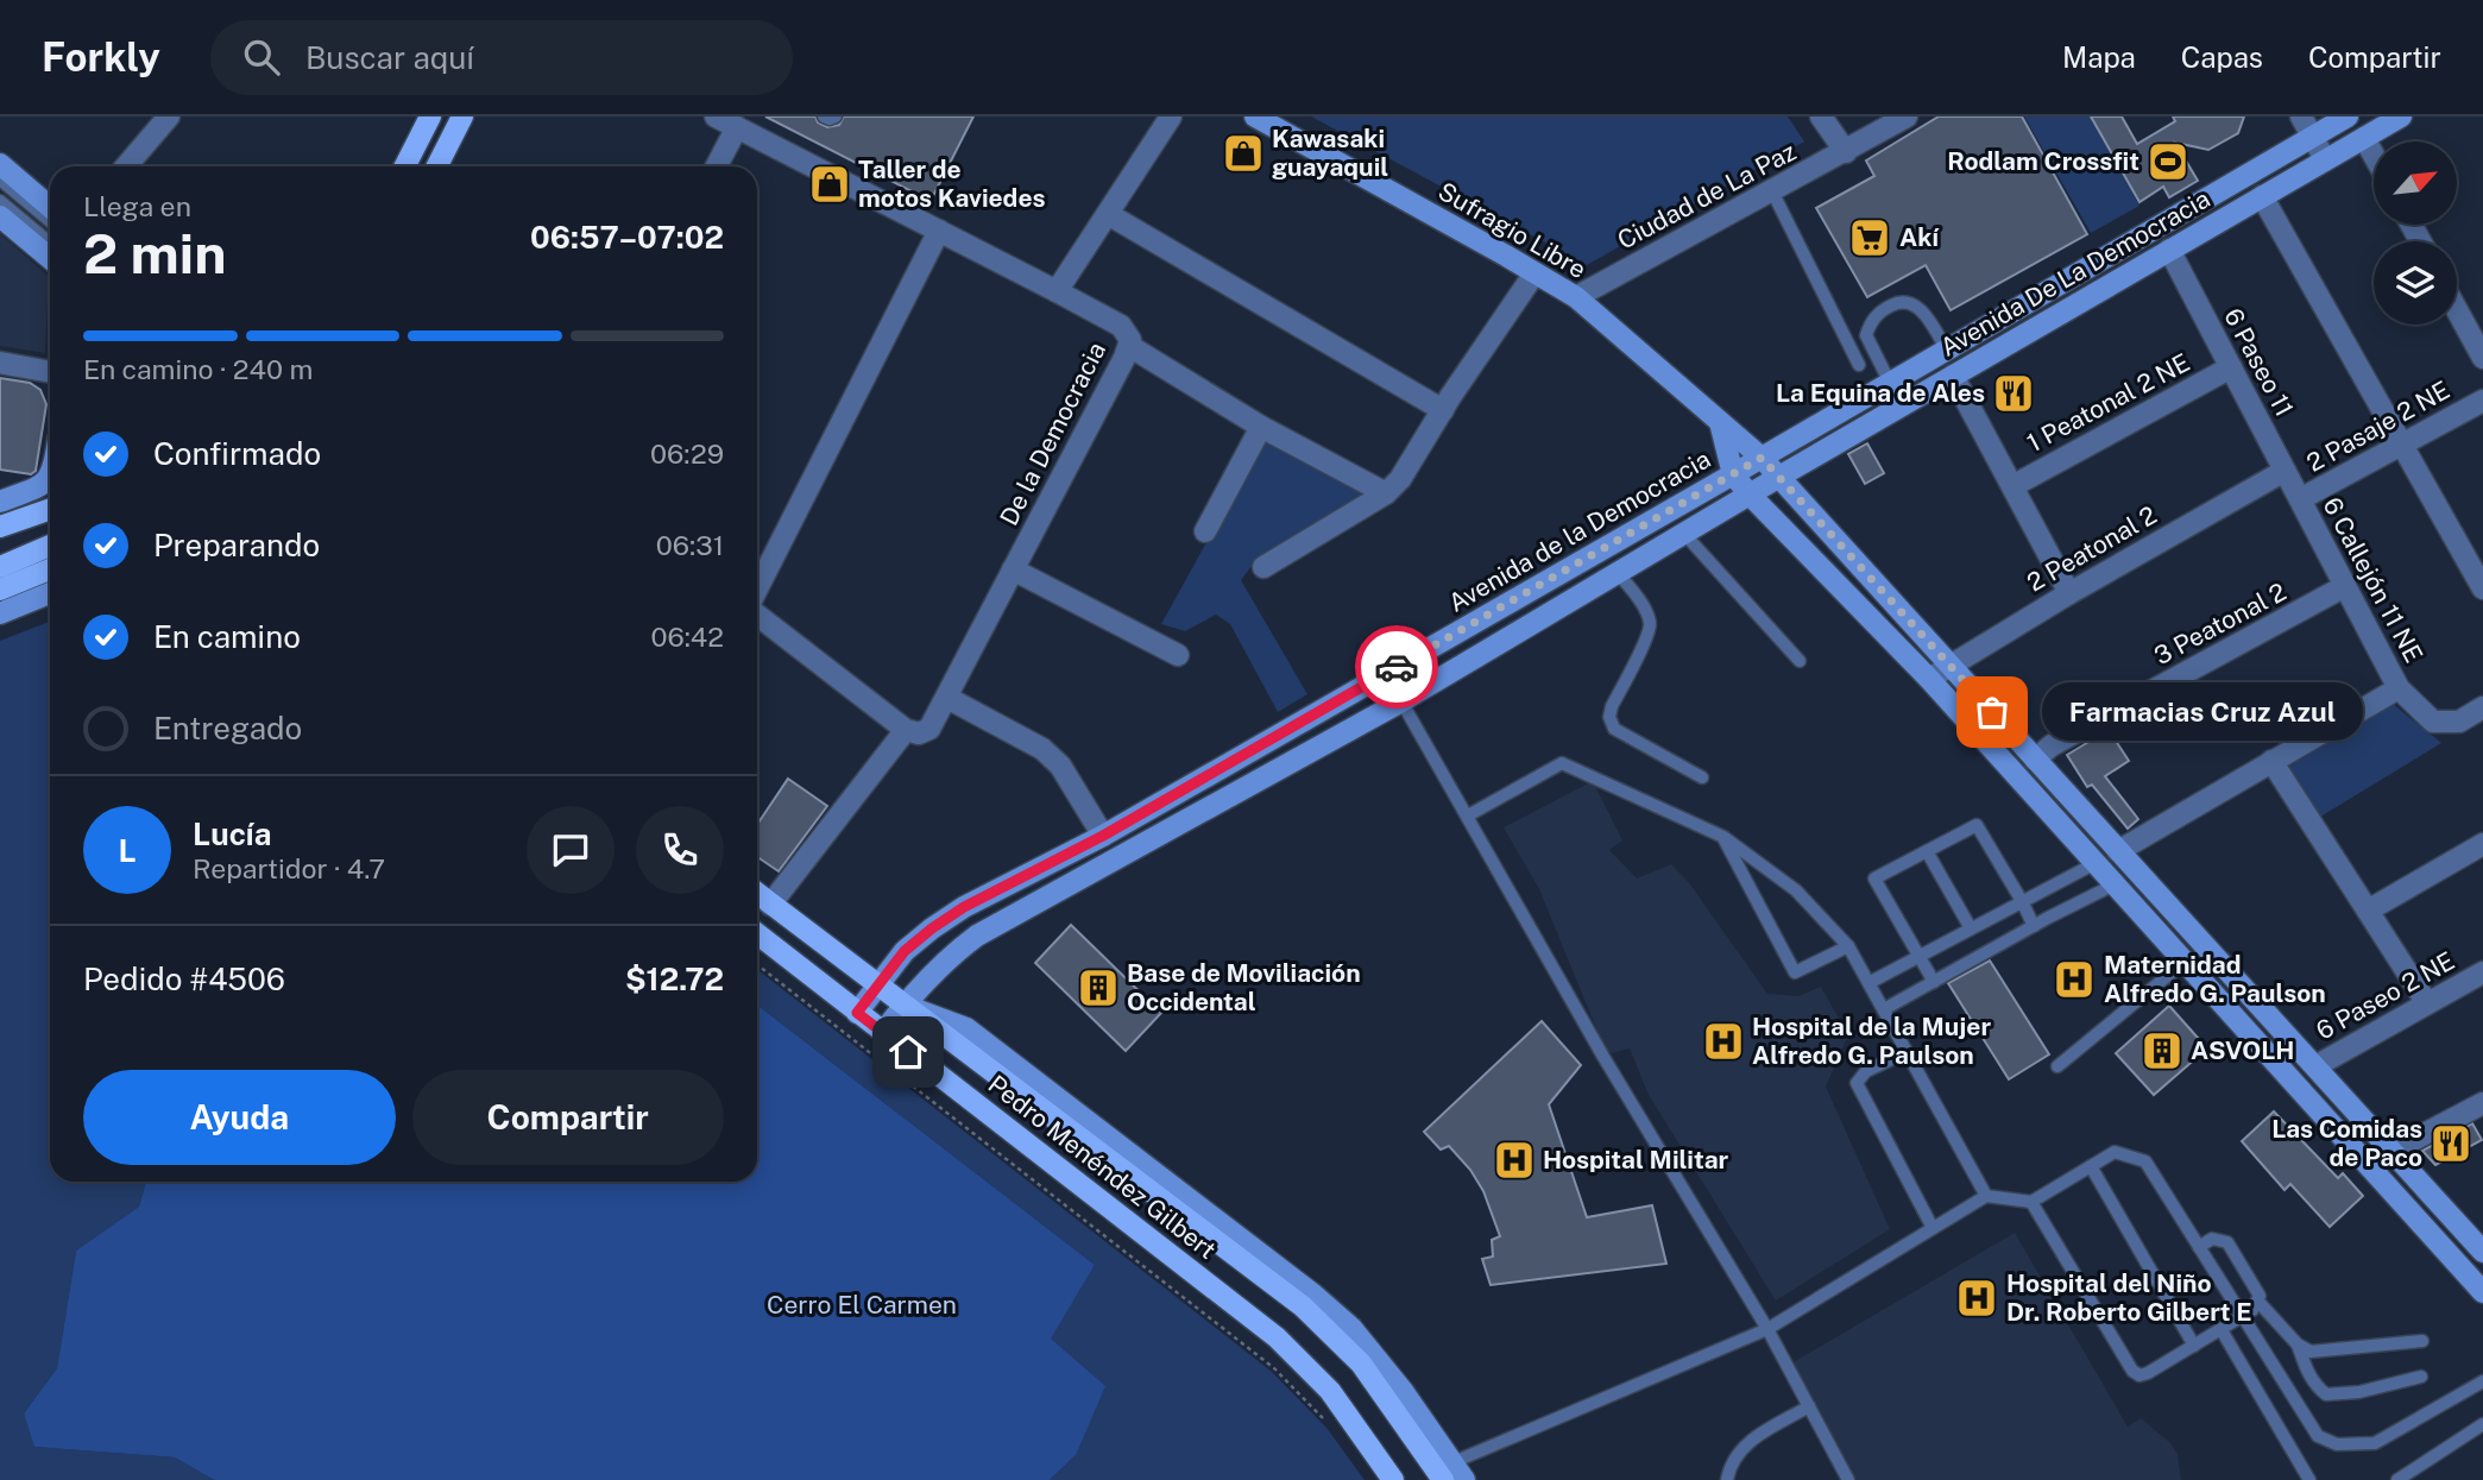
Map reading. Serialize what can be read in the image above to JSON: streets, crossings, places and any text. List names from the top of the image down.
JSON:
{
  "streets": {
    "main road": ["Pedro Menéndez Gilbert"],
    "street": [
      "Ciudad de La Paz",
      "Sufragio Libre",
      "Avenida De La Democracia",
      "6 Paseo 11",
      "1 Peatonal 2 NE",
      "2 Pasaje 2 NE",
      "De la Democracia",
      "Avenida de la Democracia",
      "2 Peatonal 2",
      "6 Callejón 11 NE",
      "3 Peatonal 2",
      "6 Paseo 2 NE"
    ]
  },
  "crossings": [
    ["Ciudad de La Paz", "Sufragio Libre"],
    ["Sufragio Libre", "Avenida De La Democracia"],
    ["Sufragio Libre", "Avenida de la Democracia"],
    ["Sufragio Libre", "2 Peatonal 2"],
    ["Sufragio Libre", "3 Peatonal 2"],
    ["Sufragio Libre", "6 Paseo 2 NE"],
    ["Avenida De La Democracia", "6 Paseo 11"],
    ["6 Paseo 11", "1 Peatonal 2 NE"],
    ["6 Paseo 11", "2 Pasaje 2 NE"],
    ["6 Paseo 11", "2 Peatonal 2"],
    ["6 Paseo 11", "6 Callejón 11 NE"],
    ["2 Pasaje 2 NE", "6 Callejón 11 NE"],
    ["Avenida de la Democracia", "Pedro Menéndez Gilbert"],
    ["6 Callejón 11 NE", "3 Peatonal 2"]
  ],
  "parks": ["Cerro El Carmen"],
  "places": {
    "shop": ["Kawasaki guayaquil", "Taller de motos Kaviedes"],
    "sports": ["Rodlam Crossfit"],
    "supermarket": ["Akí"],
    "restaurant": ["La Equina de Ales", "Las Comidas de Paco"],
    "other": ["Farmacias Cruz Azul"],
    "hospital": [
      "Maternidad Alfredo G. Paulson",
      "Hospital de la Mujer Alfredo G. Paulson",
      "Hospital Militar",
      "Hospital del Niño Dr. Roberto Gilbert E"
    ],
    "building": ["Base de Moviliación Occidental", "ASVOLH"]
  },
  "north": "top right",
  "page": {
    "header": "Forkly",
    "search": "Buscar aquí",
    "nav": ["Mapa", "Capas", "Compartir"],
    "heading": ["2 min", "Llega en", "06:57–07:02"],
    "panel": [
      "Lucía",
      "Repartidor · 4.7",
      "Pedido #4506",
      "$12.72"
    ],
    "bar": "En camino · 240 m",
    "list": [
      ["Confirmado", "06:29"],
      ["Preparando", "06:31"],
      ["En camino", "06:42"],
      "Entregado"
    ],
    "bubble": "Farmacias Cruz Azul",
    "round": "L",
    "buttons": ["Ayuda", "Compartir"]
  }
}
